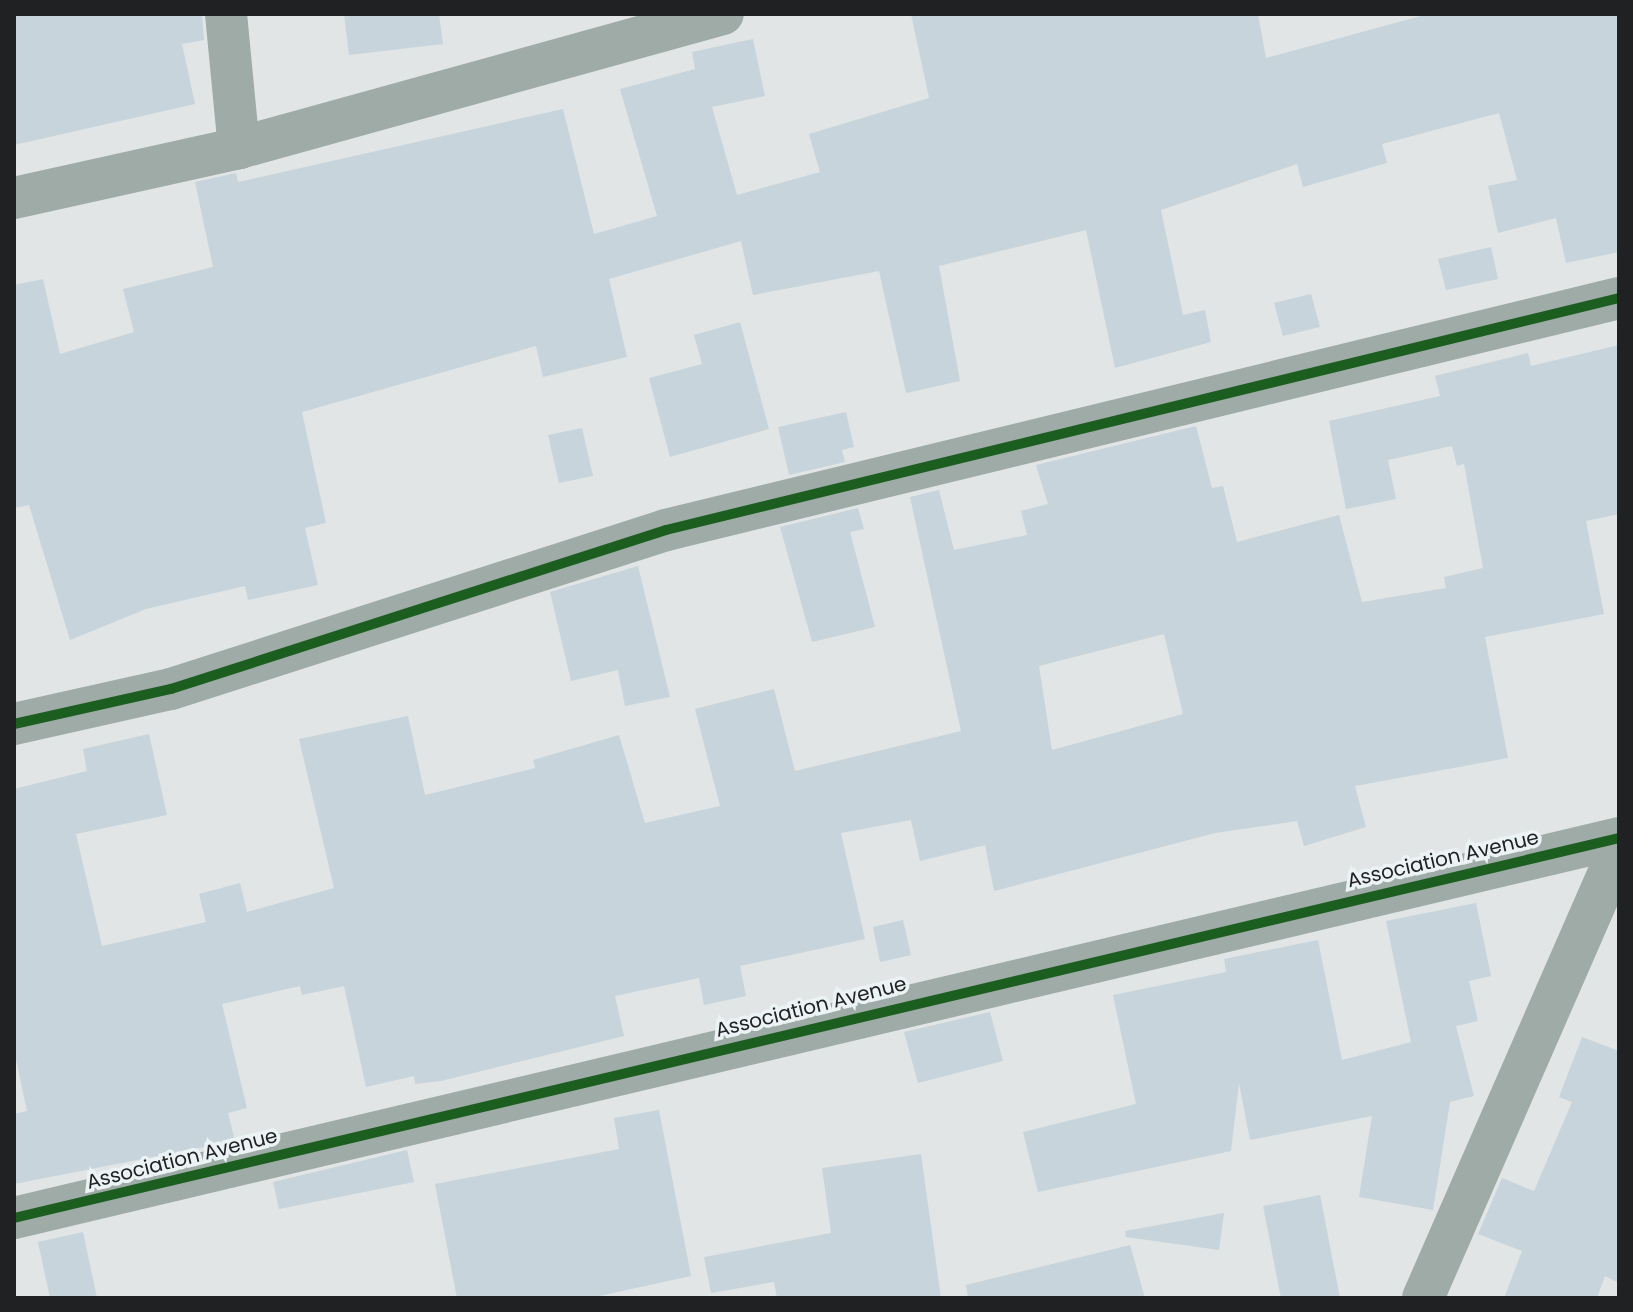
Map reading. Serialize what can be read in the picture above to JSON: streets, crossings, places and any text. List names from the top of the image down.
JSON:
{
  "streets": {
    "street": ["Association Avenue"]
  }
}
